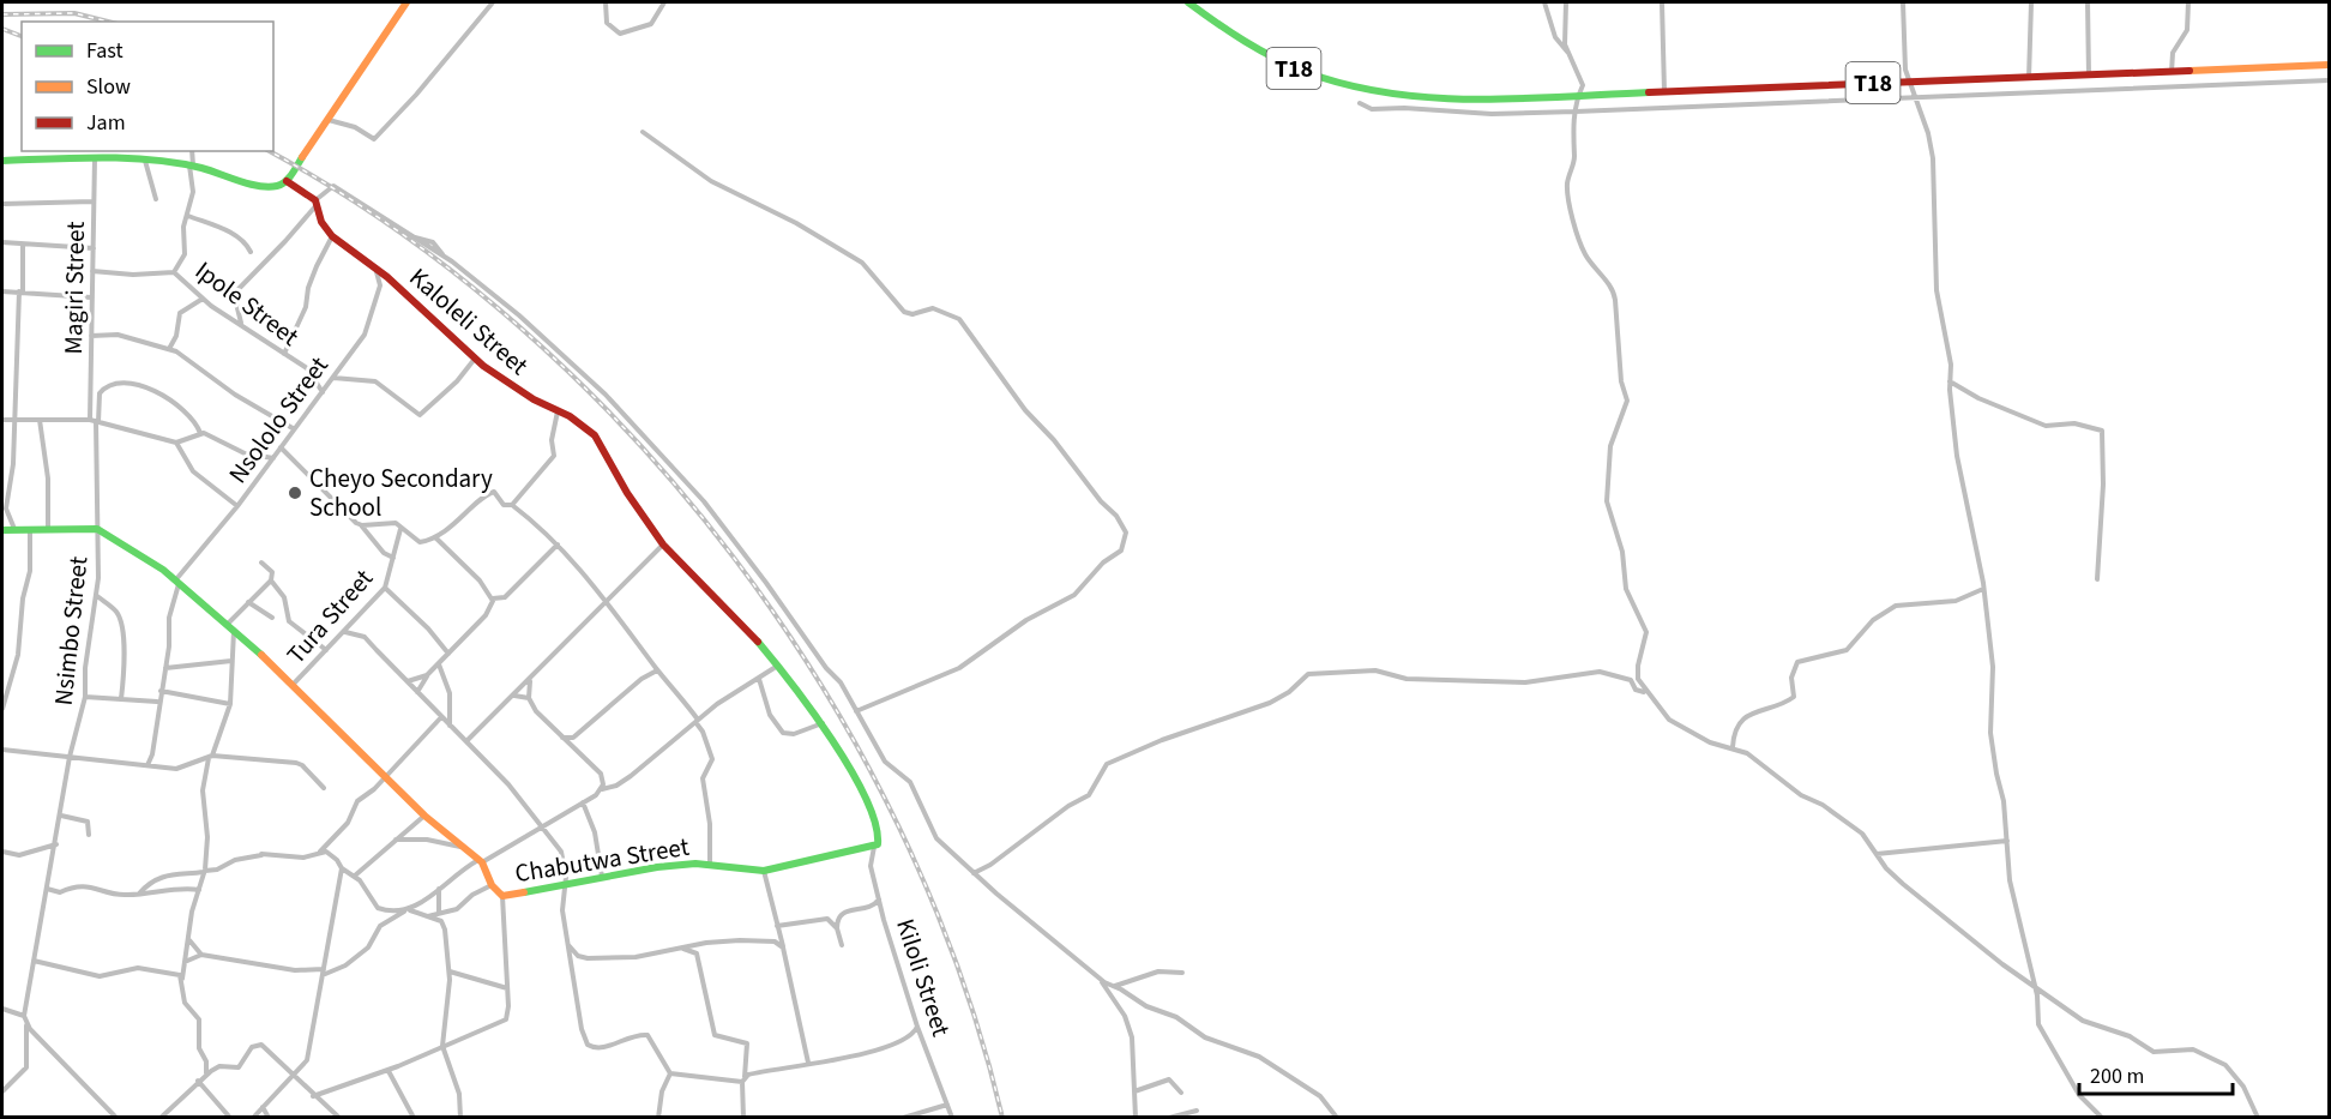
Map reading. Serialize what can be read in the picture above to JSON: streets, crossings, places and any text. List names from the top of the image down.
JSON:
{
  "streets": {
    "main road": ["T18", "Kaloleli Street", "Chabutwa Street"],
    "street": [
      "Magiri Street",
      "Ipole Street",
      "Nsololo Street",
      "Tura Street",
      "Nsimbo Street",
      "Kiloli Street"
    ]
  },
  "crossings": [
    ["Magiri Street", "Ipole Street"],
    ["Magiri Street", "Nsimbo Street"],
    ["Ipole Street", "Nsololo Street"],
    ["Kaloleli Street", "Nsololo Street"],
    ["Nsololo Street", "Chabutwa Street"],
    ["Tura Street", "Chabutwa Street"],
    ["Nsimbo Street", "Chabutwa Street"],
    ["Chabutwa Street", "Kiloli Street"]
  ],
  "places": ["Cheyo Secondary School"],
  "legend": ["Fast", "Slow", "Jam"],
  "scale_bar": "200 m"
}
